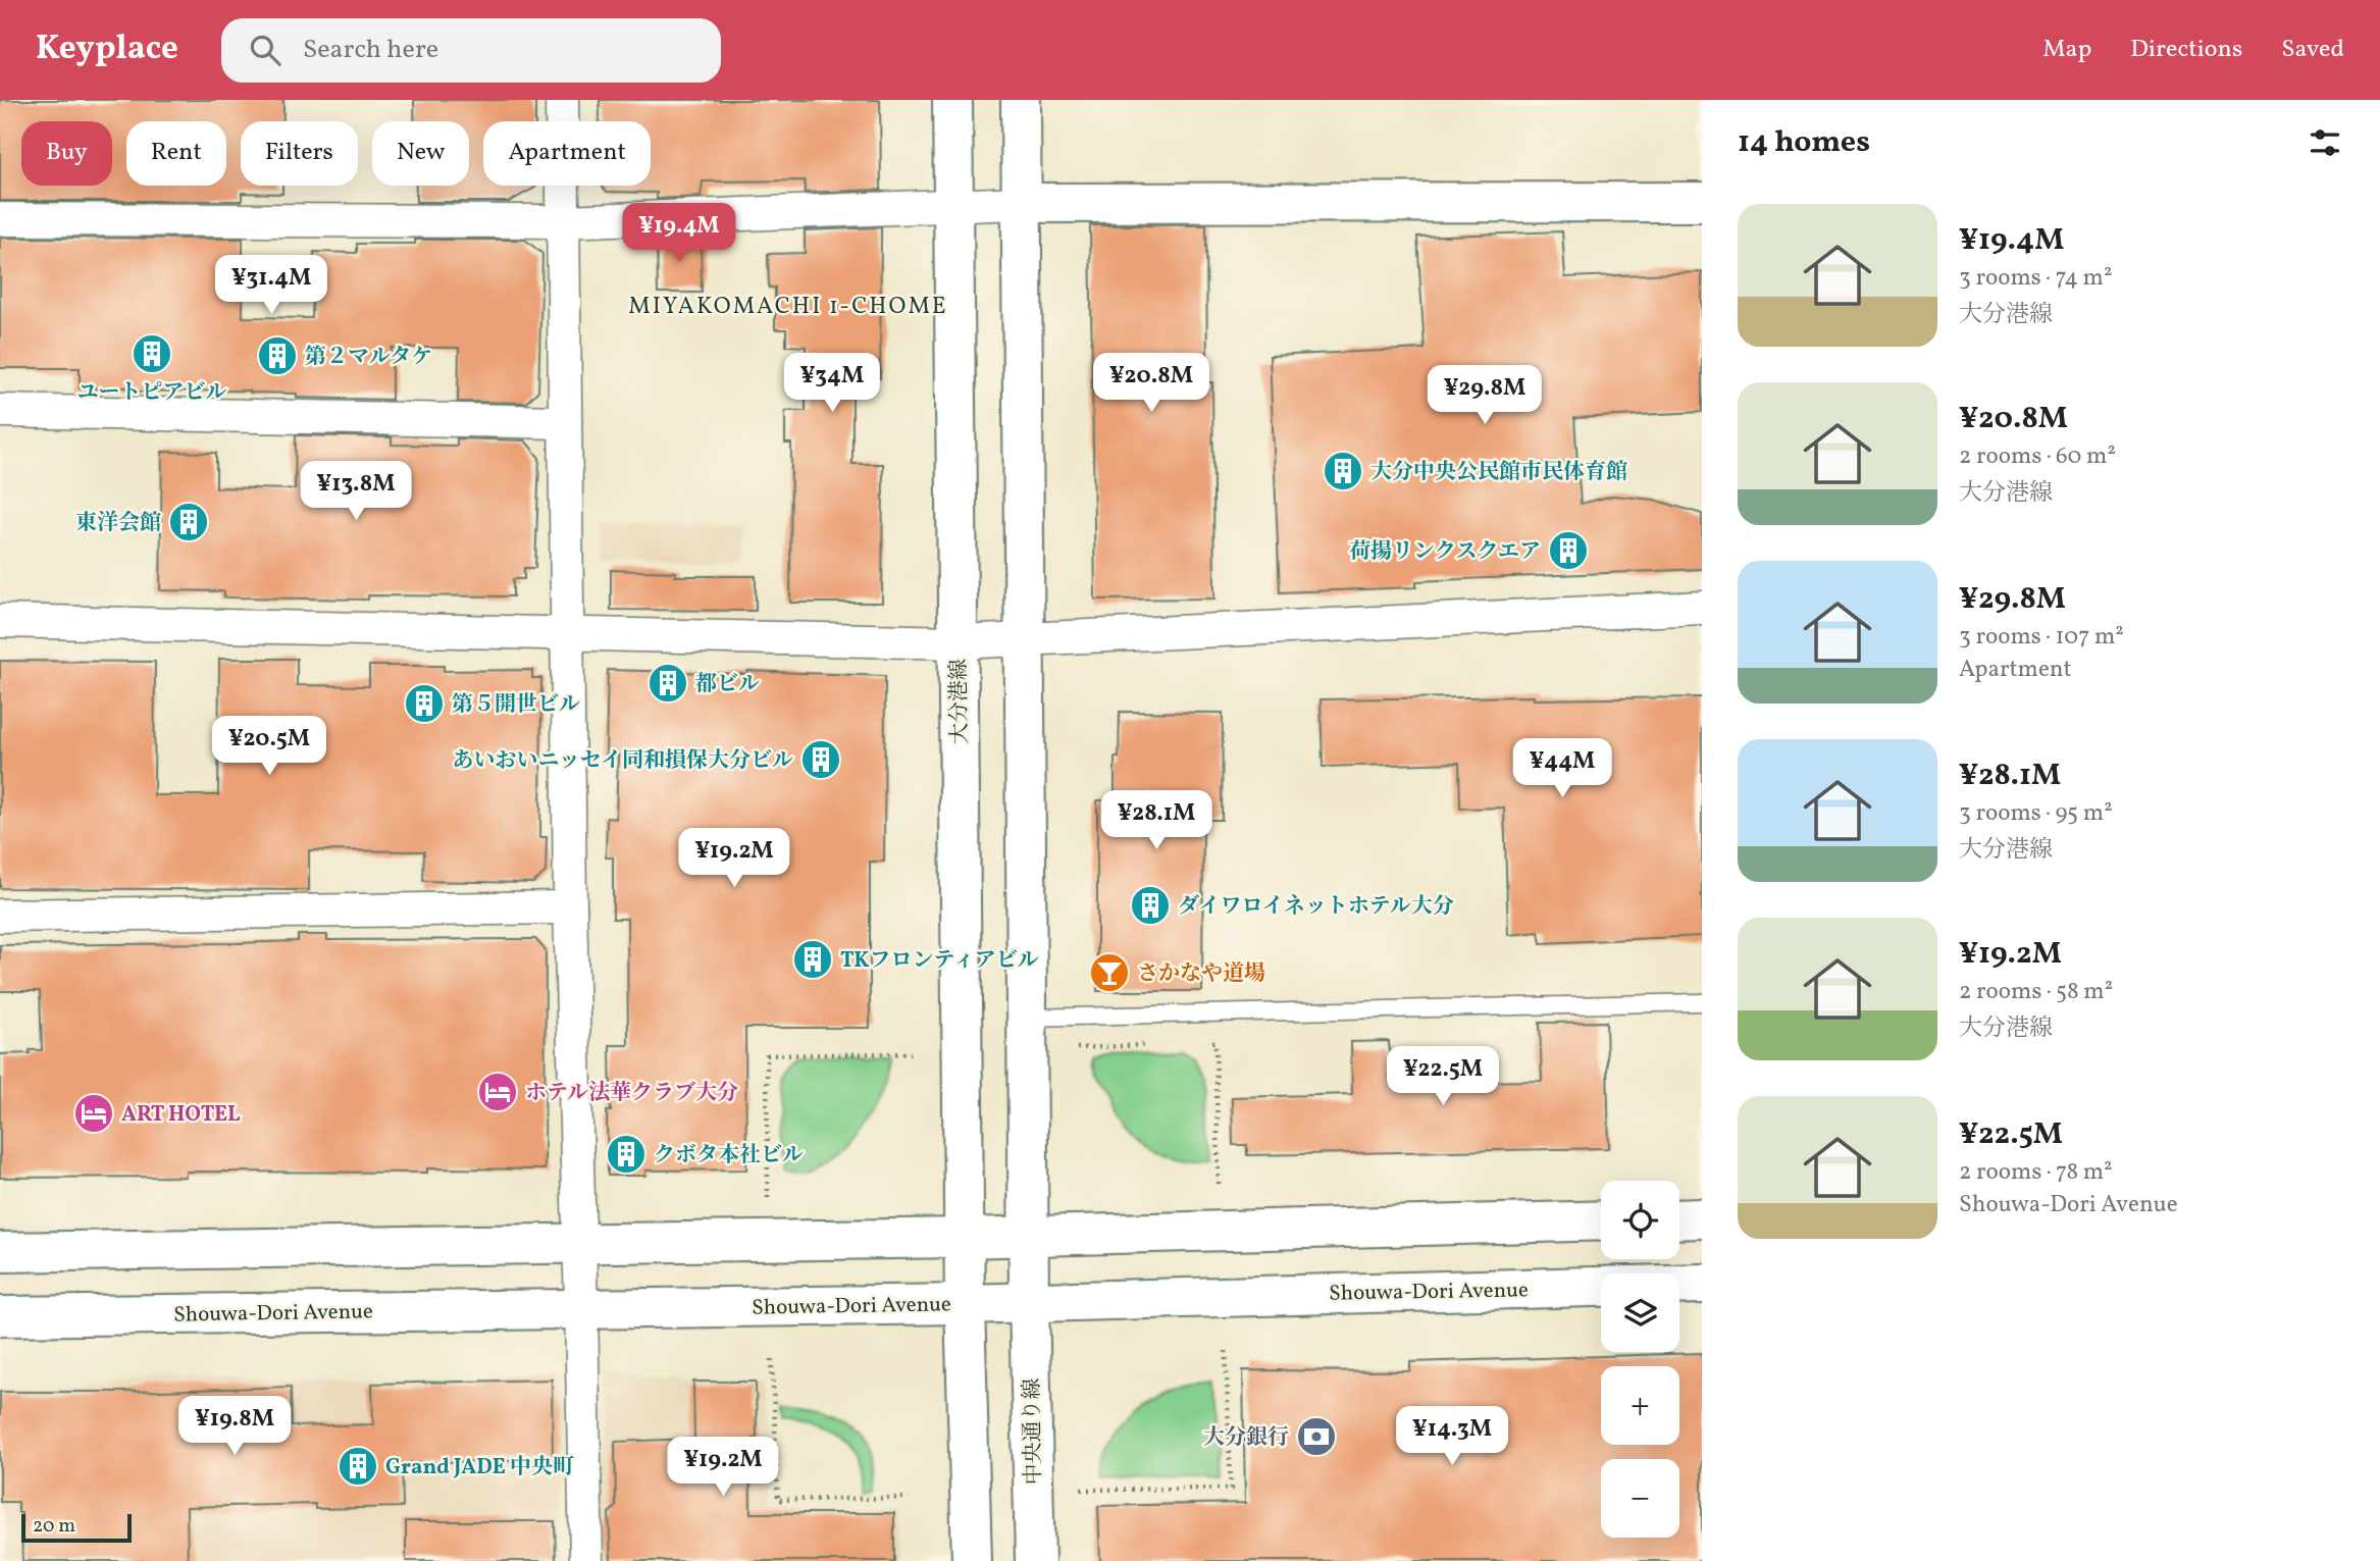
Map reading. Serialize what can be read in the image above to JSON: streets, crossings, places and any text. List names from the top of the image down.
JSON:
{
  "streets": {
    "main road": ["大分港線", "Shouwa-Dori Avenue", "中央通り線"]
  },
  "crossings": [
    ["大分港線", "Shouwa-Dori Avenue"],
    ["Shouwa-Dori Avenue", "中央通り線"]
  ],
  "districts": ["MIYAKOMACHI 1-CHOME"],
  "places": {
    "building": [
      "ユートピアビル",
      "第２マルタケ",
      "大分中央公民館市民体育館",
      "東洋会館",
      "荷揚リンクスクエア",
      "都ビル",
      "第５開世ビル",
      "あいおいニッセイ同和損保大分ビル",
      "ダイワロイネットホテル大分",
      "TKフロンティアビル",
      "クボタ本社ビル",
      "Grand JADE 中央町"
    ],
    "bar": ["さかなや道場"],
    "hotel": ["ホテル法華クラブ大分", "ART HOTEL"],
    "bank": ["大分銀行"]
  },
  "scale_bar": "20 m",
  "page": {
    "header": "Keyplace",
    "search": "Search here",
    "nav": ["Map", "Directions", "Saved"],
    "heading": "14 homes",
    "chip": [
      "Buy",
      "Rent",
      "Filters",
      "New",
      "Apartment"
    ],
    "list": [
      {
        "name": "¥19.4M",
        "note": "3 rooms · 74 m² · 大分港線"
      },
      {
        "name": "¥20.8M",
        "note": "2 rooms · 60 m² · 大分港線"
      },
      {
        "name": "¥29.8M",
        "note": "3 rooms · 107 m² · Apartment"
      },
      {
        "name": "¥28.1M",
        "note": "3 rooms · 95 m² · 大分港線"
      },
      {
        "name": "¥19.2M",
        "note": "2 rooms · 58 m² · 大分港線"
      },
      {
        "name": "¥22.5M",
        "note": "2 rooms · 78 m² · Shouwa-Dori Avenue"
      }
    ],
    "price": [
      "¥19.4M",
      "¥31.4M",
      "¥34M",
      "¥20.8M",
      "¥29.8M",
      "¥13.8M",
      "¥20.5M",
      "¥44M",
      "¥28.1M",
      "¥19.2M",
      "¥22.5M",
      "¥19.8M",
      "¥14.3M",
      "¥19.2M"
    ],
    "map_buttons": ["+", "−"],
    "scale": "20 m"
  }
}
